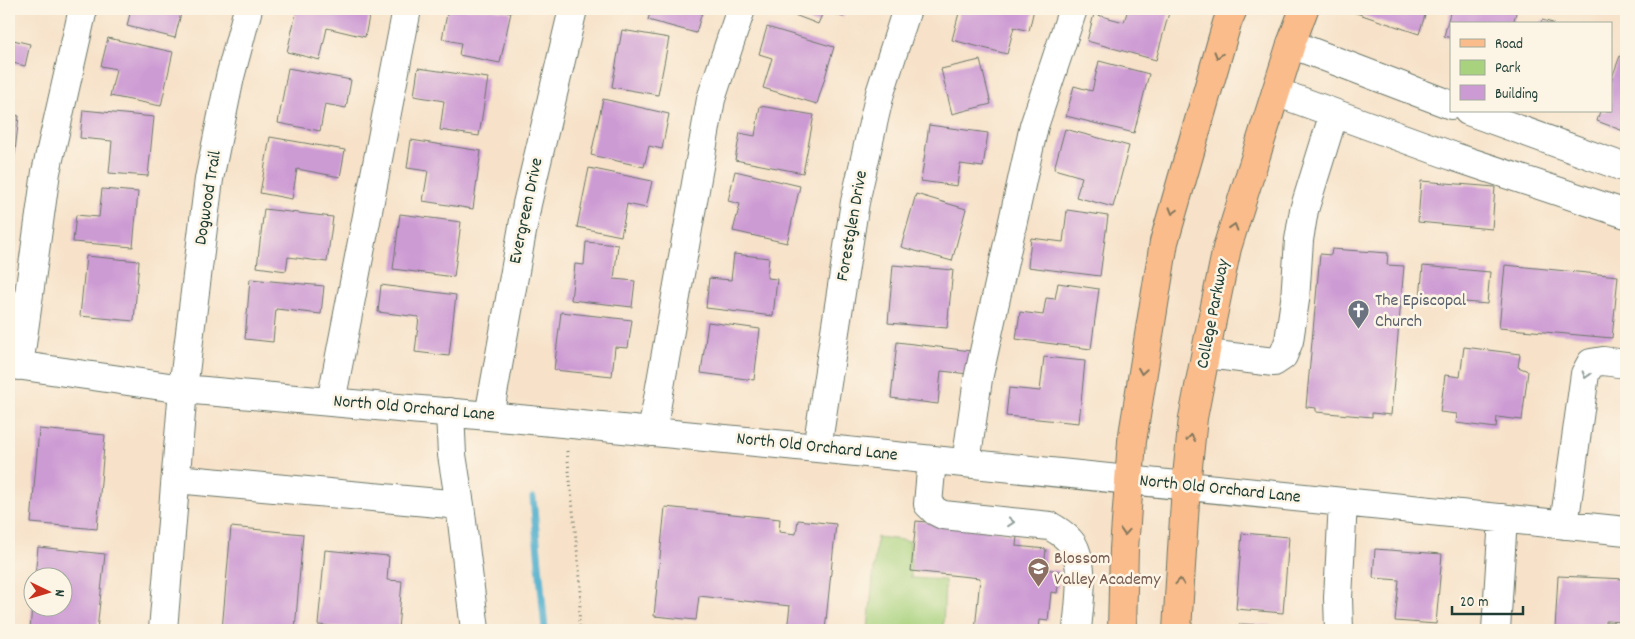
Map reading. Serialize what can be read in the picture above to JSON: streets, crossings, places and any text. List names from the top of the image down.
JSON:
{
  "streets": {
    "main road": ["College Parkway"],
    "street": [
      "Dogwood Trail",
      "Evergreen Drive",
      "Forestglen Drive",
      "North Old Orchard Lane"
    ]
  },
  "crossings": [
    ["Dogwood Trail", "North Old Orchard Lane"],
    ["Evergreen Drive", "North Old Orchard Lane"],
    ["Forestglen Drive", "North Old Orchard Lane"],
    ["College Parkway", "North Old Orchard Lane"]
  ],
  "places": {
    "church": ["The Episcopal Church"],
    "school or university": ["Blossom Valley Academy"]
  },
  "legend": ["Road", "Park", "Building"],
  "scale_bar": "20 m",
  "north": "right"
}
